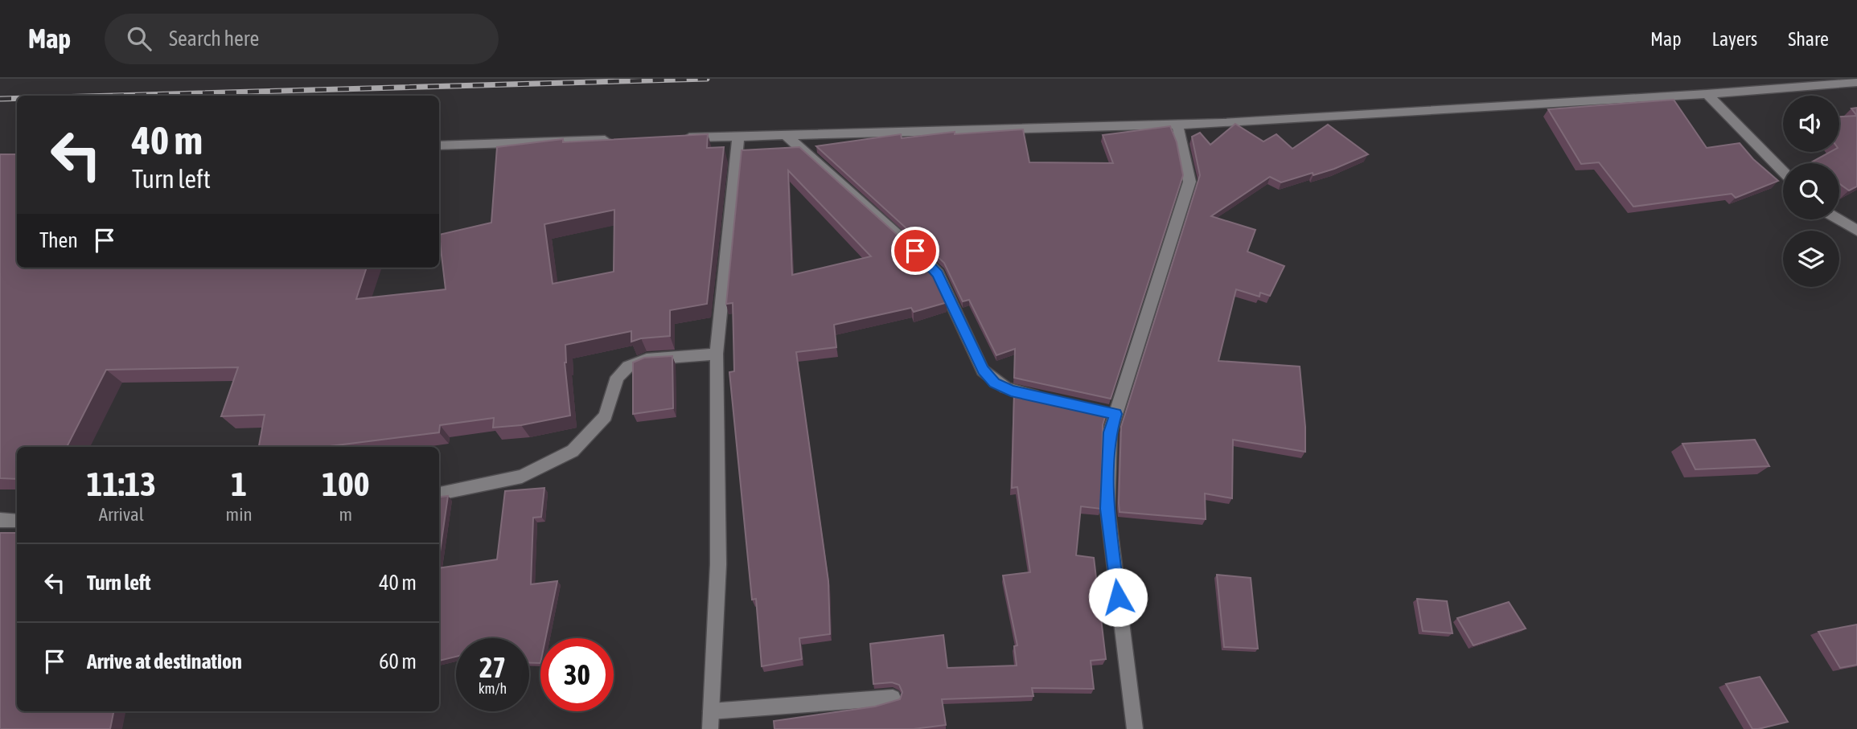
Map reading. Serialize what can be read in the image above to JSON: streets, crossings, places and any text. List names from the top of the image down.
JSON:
{
  "page": {
    "header": "Map",
    "search": "Search here",
    "nav": ["Map", "Layers", "Share"],
    "turn": ["40 m", "Turn left"],
    "then": "Then",
    "eta": [
      "11:13",
      "Arrival",
      "1",
      "min",
      "100",
      "m"
    ],
    "list": [
      {
        "name": "Turn left",
        "value": "40 m"
      },
      {
        "name": "Arrive at destination",
        "value": "60 m"
      }
    ],
    "speed": "27 km/h",
    "limit": "30"
  }
}
